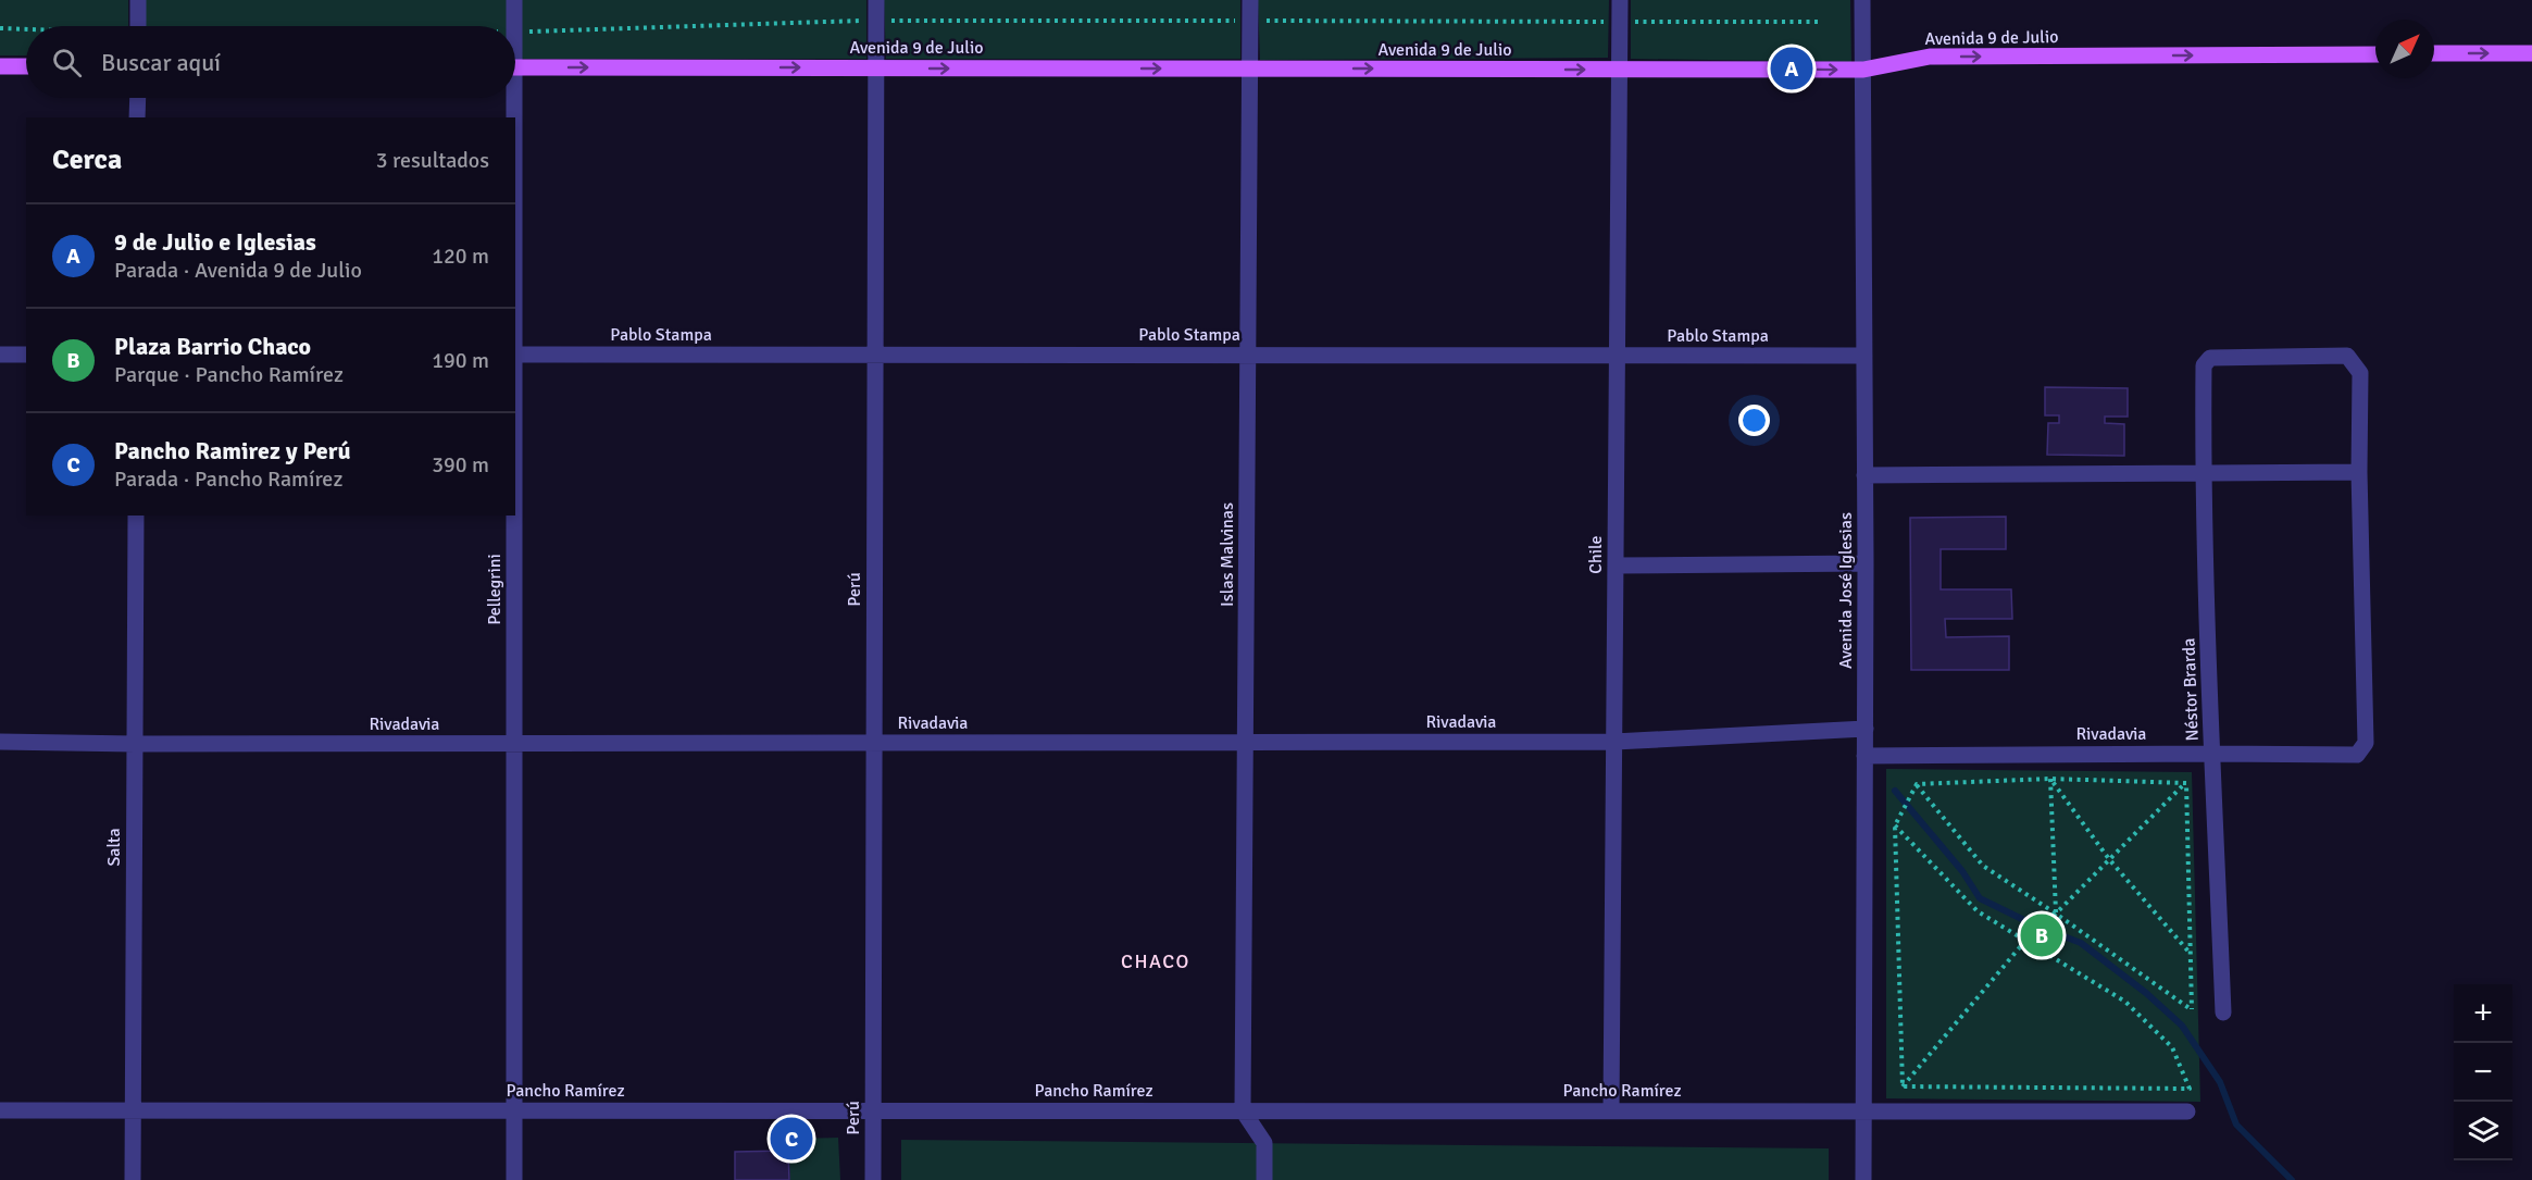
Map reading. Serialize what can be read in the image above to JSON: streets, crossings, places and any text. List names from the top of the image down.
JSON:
{
  "streets": {
    "main road": ["Avenida 9 de Julio"],
    "street": [
      "Pablo Stampa",
      "Islas Malvinas",
      "Chile",
      "Pellegrini",
      "Perú",
      "Avenida José Iglesias",
      "Néstor Brarda",
      "Rivadavia",
      "Salta",
      "Pancho Ramírez"
    ]
  },
  "crossings": [
    ["Avenida 9 de Julio", "Islas Malvinas"],
    ["Avenida 9 de Julio", "Chile"],
    ["Avenida 9 de Julio", "Perú"],
    ["Avenida 9 de Julio", "Avenida José Iglesias"],
    ["Pablo Stampa", "Islas Malvinas"],
    ["Pablo Stampa", "Chile"],
    ["Pablo Stampa", "Perú"],
    ["Pablo Stampa", "Avenida José Iglesias"],
    ["Islas Malvinas", "Rivadavia"],
    ["Islas Malvinas", "Pancho Ramírez"],
    ["Chile", "Rivadavia"],
    ["Chile", "Pancho Ramírez"],
    ["Pellegrini", "Rivadavia"],
    ["Pellegrini", "Pancho Ramírez"],
    ["Perú", "Rivadavia"],
    ["Perú", "Pancho Ramírez"],
    ["Avenida José Iglesias", "Rivadavia"],
    ["Avenida José Iglesias", "Pancho Ramírez"],
    ["Néstor Brarda", "Rivadavia"],
    ["Rivadavia", "Salta"],
    ["Salta", "Pancho Ramírez"]
  ],
  "one_way": ["Avenida 9 de Julio"],
  "districts": ["CHACO"],
  "north": "top right",
  "page": {
    "search": "Buscar aquí",
    "pins": ["A", "B", "C"],
    "heading": ["Cerca", "3 resultados"],
    "list": [
      {
        "mark": "A",
        "name": "9 de Julio e Iglesias",
        "note": "Parada · Avenida 9 de Julio",
        "value": "120 m"
      },
      {
        "mark": "B",
        "name": "Plaza Barrio Chaco",
        "note": "Parque · Pancho Ramírez",
        "value": "190 m"
      },
      {
        "mark": "C",
        "name": "Pancho Ramirez y Perú",
        "note": "Parada · Pancho Ramírez",
        "value": "390 m"
      }
    ],
    "map_buttons": ["+", "−"]
  }
}
